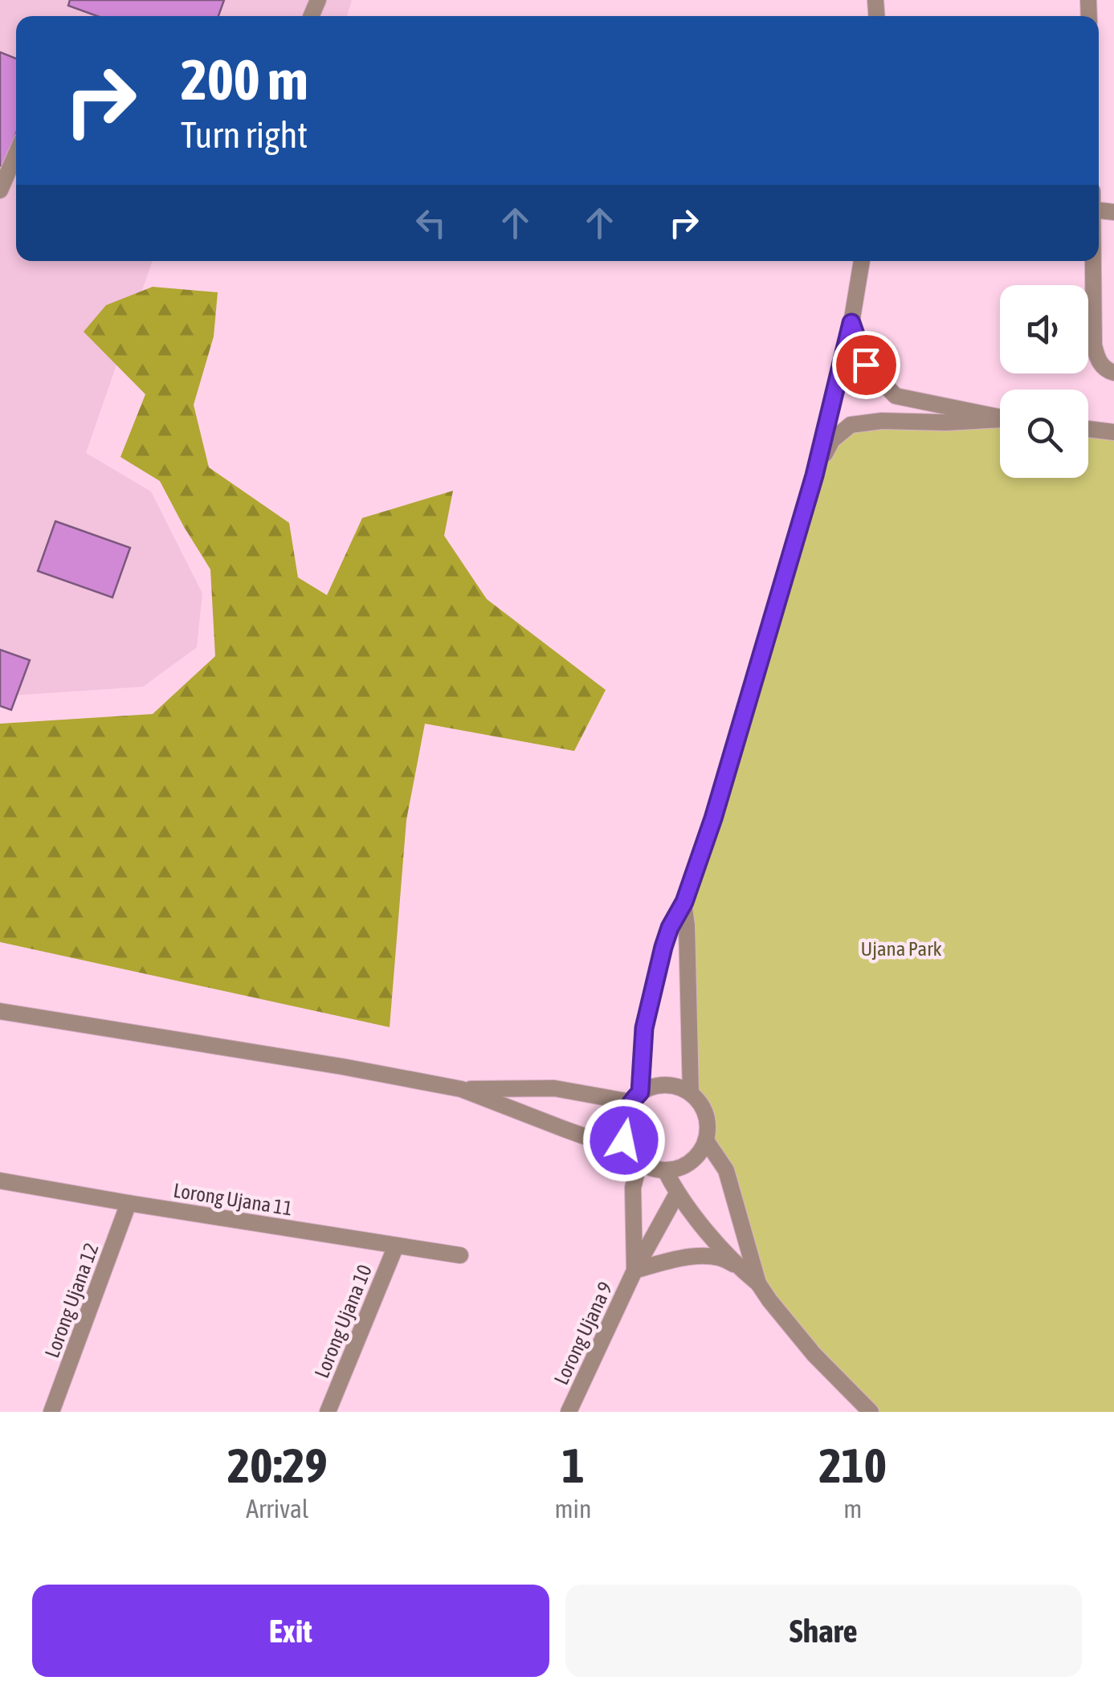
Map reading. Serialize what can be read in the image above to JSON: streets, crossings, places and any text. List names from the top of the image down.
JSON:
{
  "streets": {
    "street": [
      "Lorong Ujana 11",
      "Lorong Ujana 12",
      "Lorong Ujana 10",
      "Lorong Ujana 9"
    ]
  },
  "crossings": [
    ["Lorong Ujana 11", "Lorong Ujana 12"],
    ["Lorong Ujana 11", "Lorong Ujana 10"]
  ],
  "parks": ["Ujana Park"],
  "page": {
    "turn": ["200 m", "Turn right"],
    "eta": [
      "20:29",
      "Arrival",
      "1",
      "min",
      "210",
      "m"
    ],
    "buttons": ["Exit", "Share"]
  }
}
